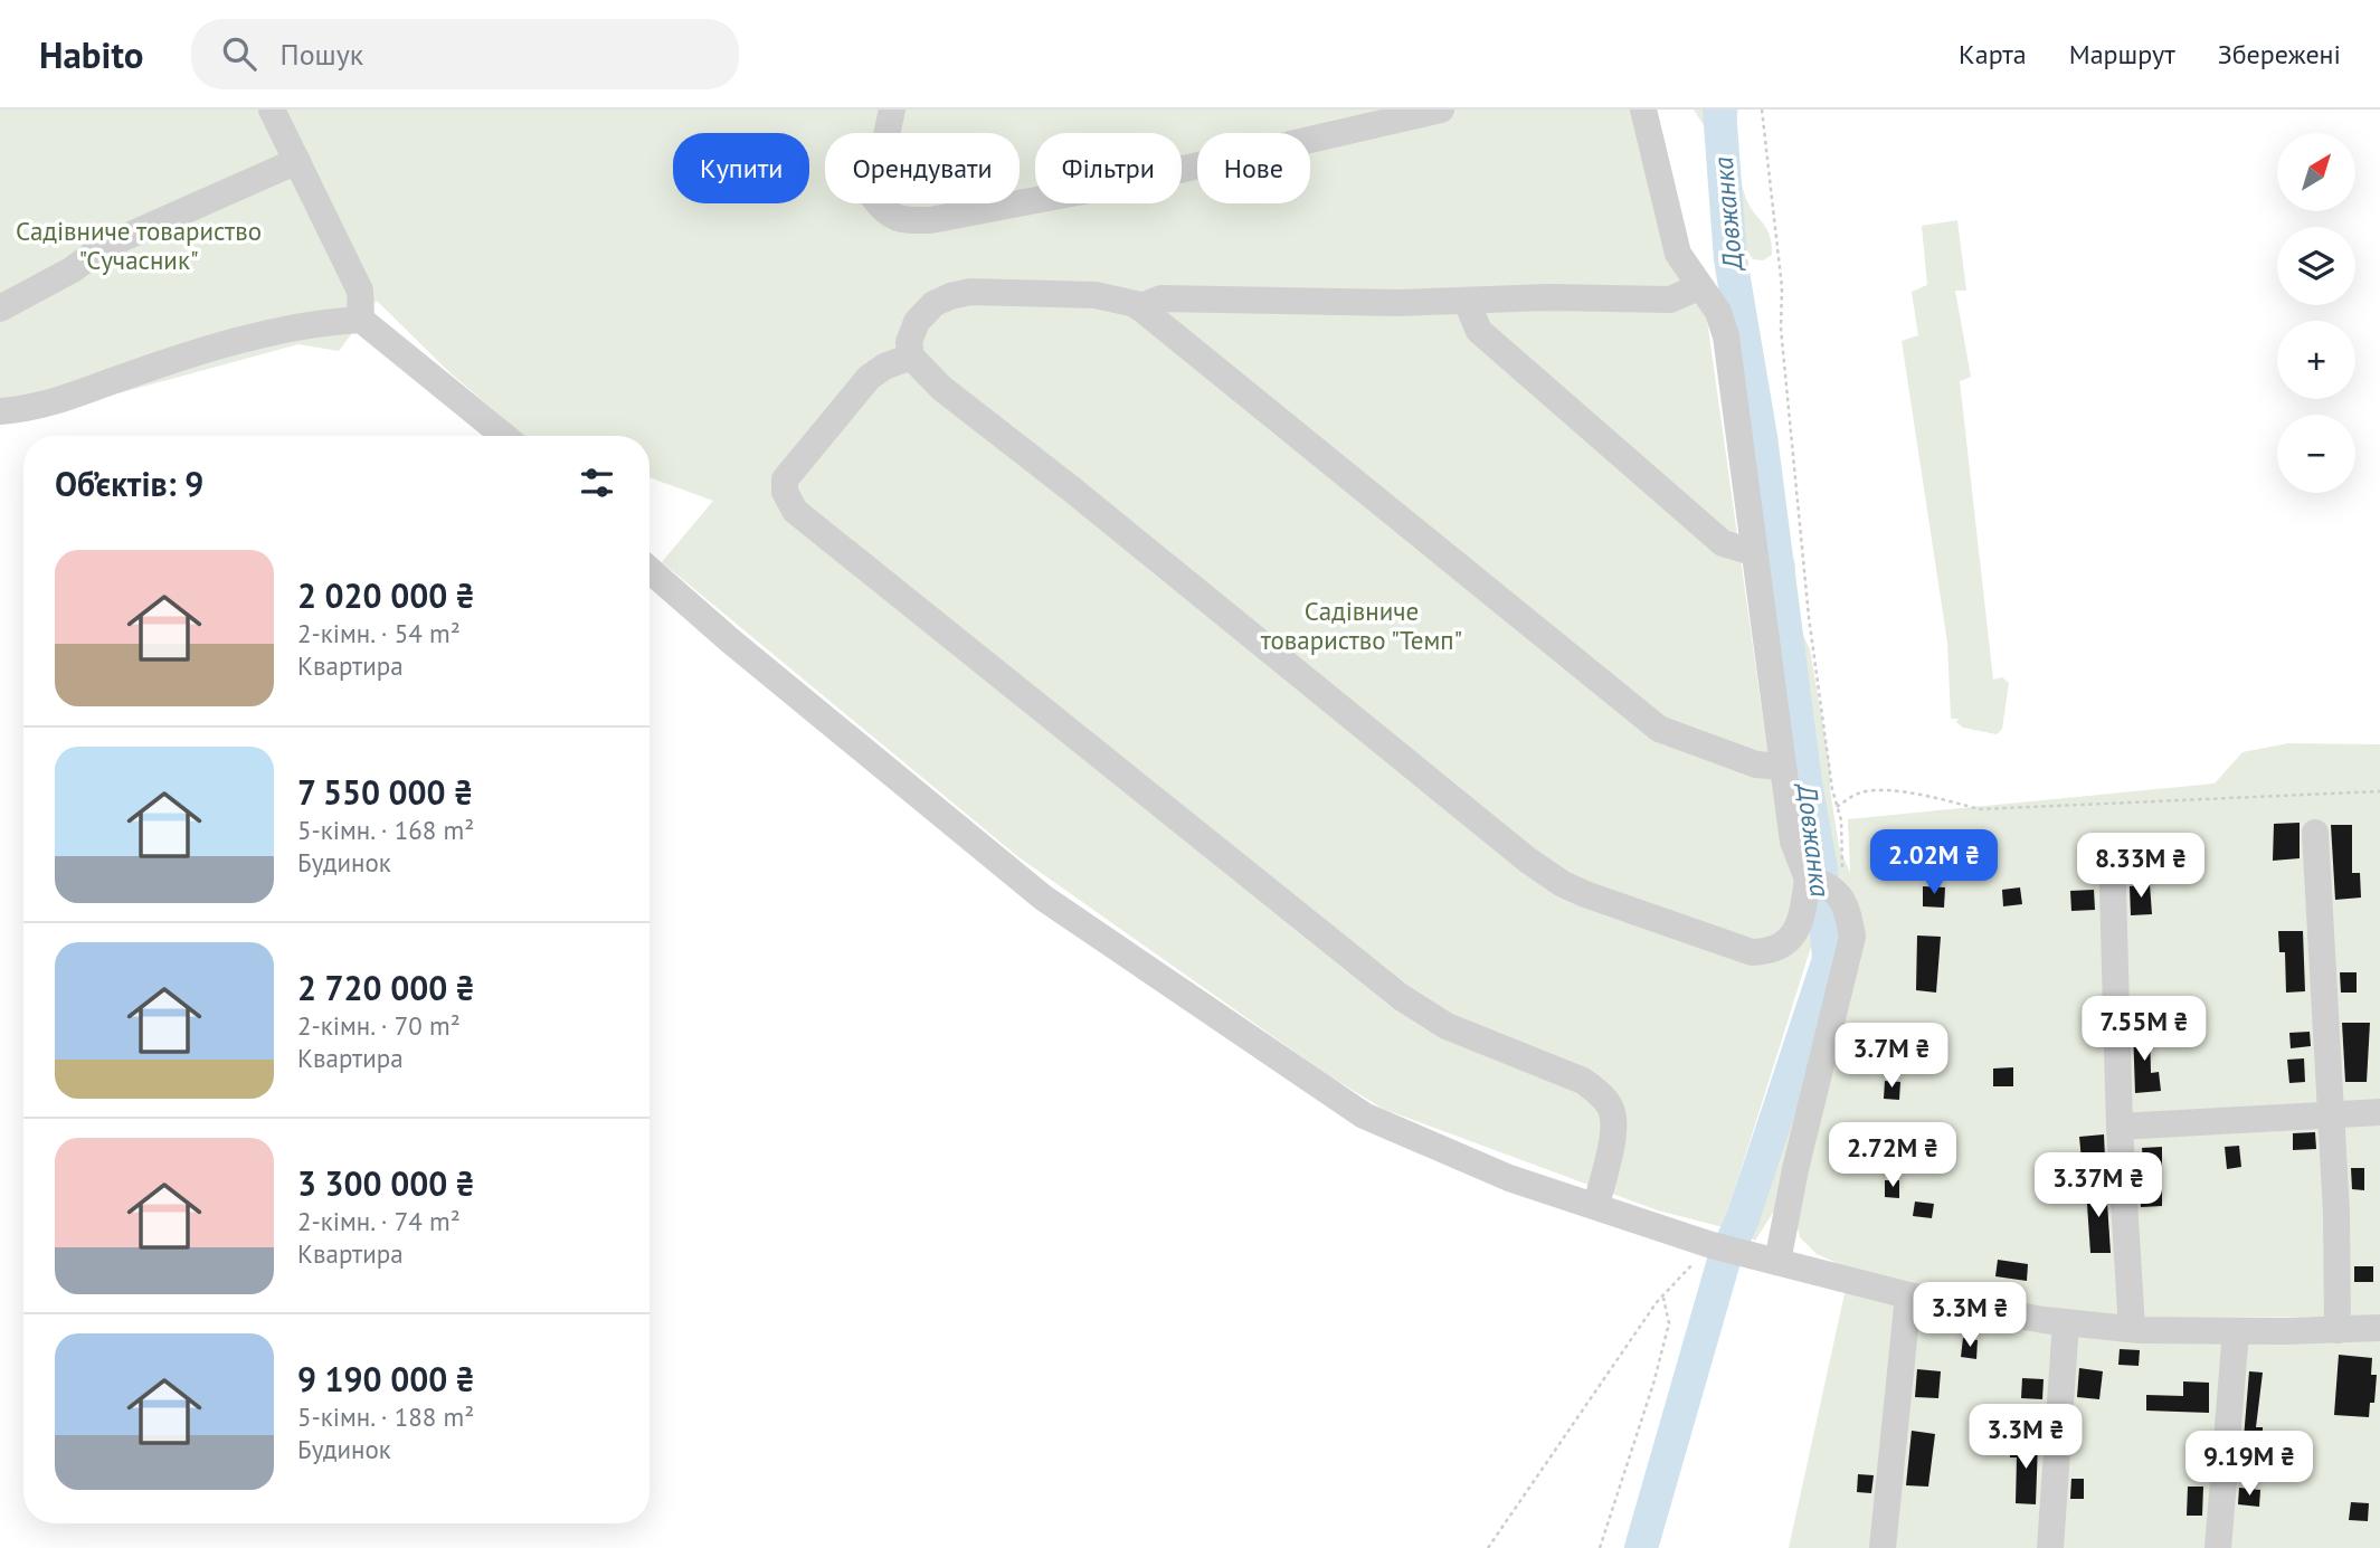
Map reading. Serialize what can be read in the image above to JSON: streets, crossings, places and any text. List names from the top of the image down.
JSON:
{
  "water": ["Довжанка"],
  "parks": ["Садівниче товариство \"Сучасник\"", "Садівниче товариство \"Темп\""],
  "north": "top right",
  "page": {
    "header": "Habito",
    "search": "Пошук",
    "nav": ["Карта", "Маршрут", "Збережені"],
    "map_buttons": ["+", "−"],
    "chip": [
      "Купити",
      "Орендувати",
      "Фільтри",
      "Нове"
    ],
    "heading": "Об’єктів: 9",
    "list": [
      {
        "name": "2 020 000 ₴",
        "note": "2-кімн. · 54 m² · Квартира"
      },
      {
        "name": "7 550 000 ₴",
        "note": "5-кімн. · 168 m² · Будинок"
      },
      {
        "name": "2 720 000 ₴",
        "note": "2-кімн. · 70 m² · Квартира"
      },
      {
        "name": "3 300 000 ₴",
        "note": "2-кімн. · 74 m² · Квартира"
      },
      {
        "name": "9 190 000 ₴",
        "note": "5-кімн. · 188 m² · Будинок"
      }
    ],
    "price": [
      "2.02M ₴",
      "8.33M ₴",
      "7.55M ₴",
      "3.7M ₴",
      "2.72M ₴",
      "3.37M ₴",
      "3.3M ₴",
      "3.3M ₴",
      "9.19M ₴"
    ]
  }
}
